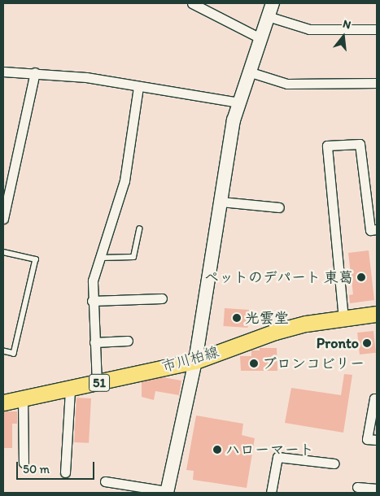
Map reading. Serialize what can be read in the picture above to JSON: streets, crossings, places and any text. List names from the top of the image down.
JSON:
{
  "streets": {
    "main road": ["市川柏線", "51"]
  },
  "places": [
    "ペットのデパート 東葛",
    "光雲堂",
    "Pronto",
    "ブロンコビリー",
    "ハローマート"
  ],
  "scale_bar": "50 m",
  "north": "top"
}
